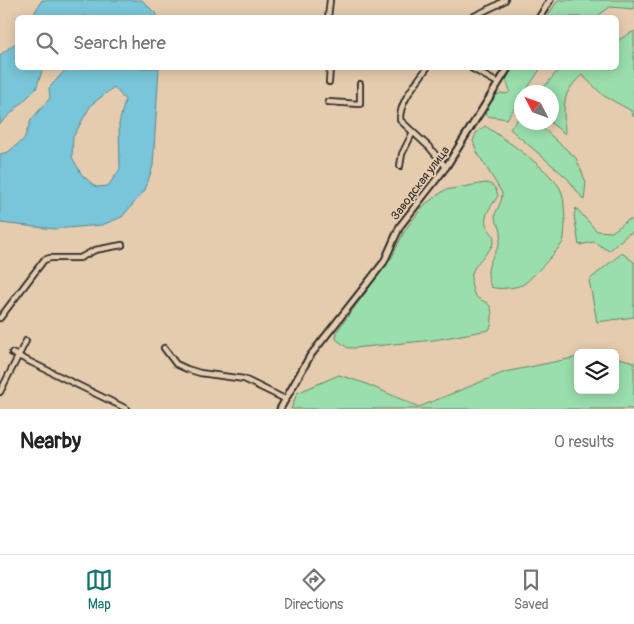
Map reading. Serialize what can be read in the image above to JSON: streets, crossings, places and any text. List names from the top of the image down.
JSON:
{
  "streets": {
    "street": ["Заводская улица"]
  },
  "north": "top left",
  "page": {
    "search": "Search here",
    "heading": ["Nearby", "0 results"],
    "nav": ["Map", "Directions", "Saved"]
  }
}
